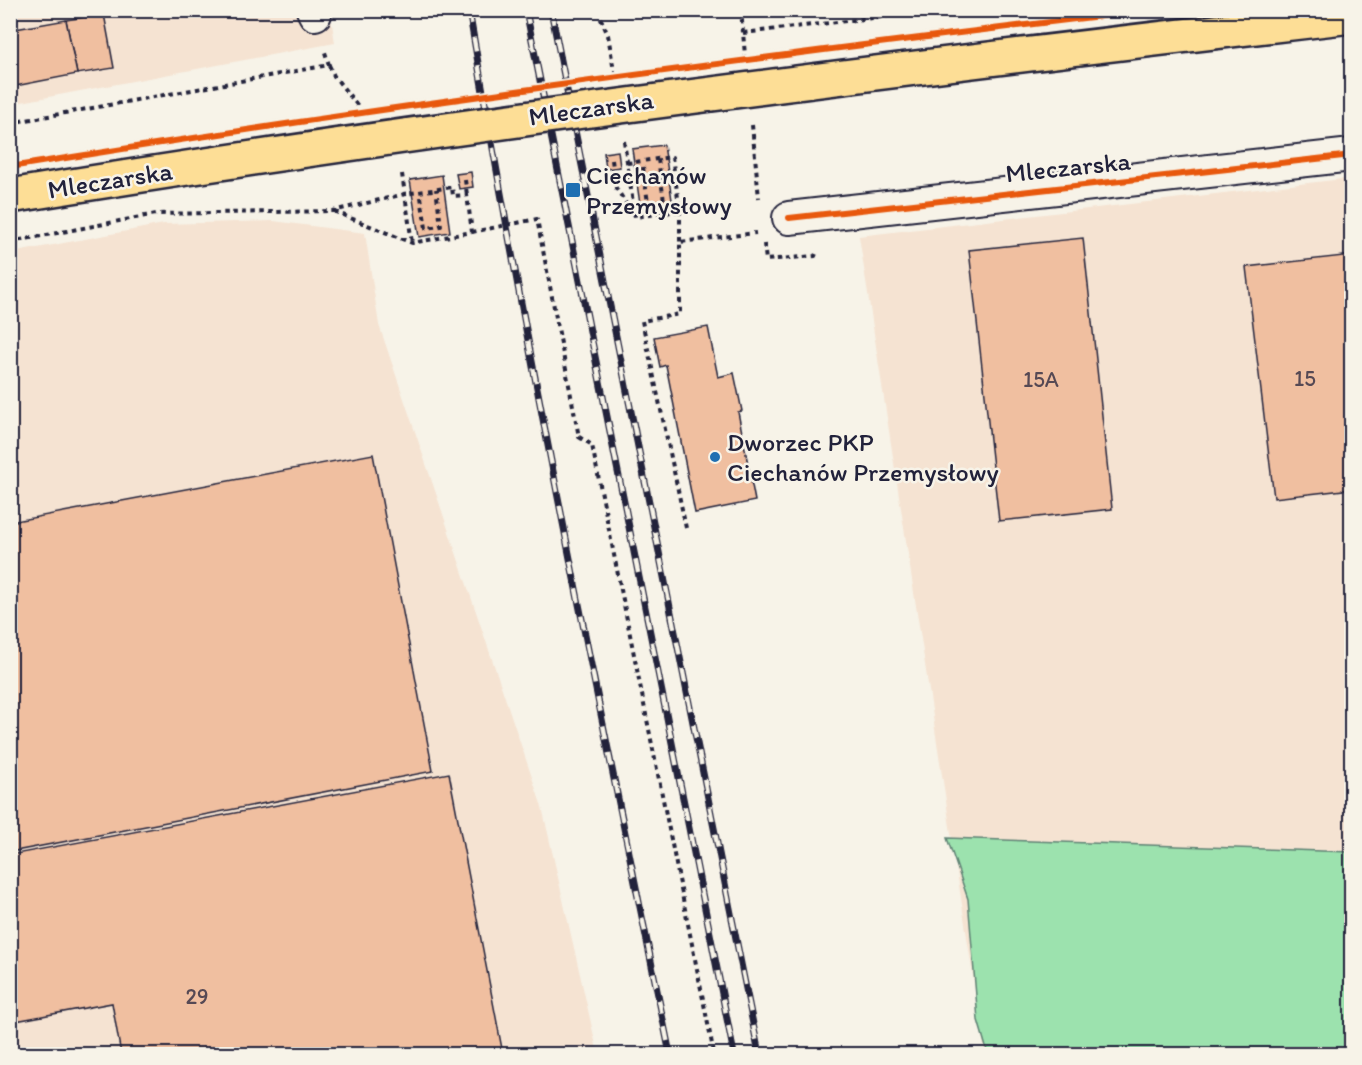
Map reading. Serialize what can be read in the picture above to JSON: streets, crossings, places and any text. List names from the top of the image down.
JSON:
{
  "streets": {
    "main road": ["Mleczarska"]
  },
  "places": {
    "transit": ["Ciechanów Przemysłowy"],
    "other": ["Dworzec PKP Ciechanów Przemysłowy"]
  },
  "house_numbers": ["15", "15A", "29"]
}
